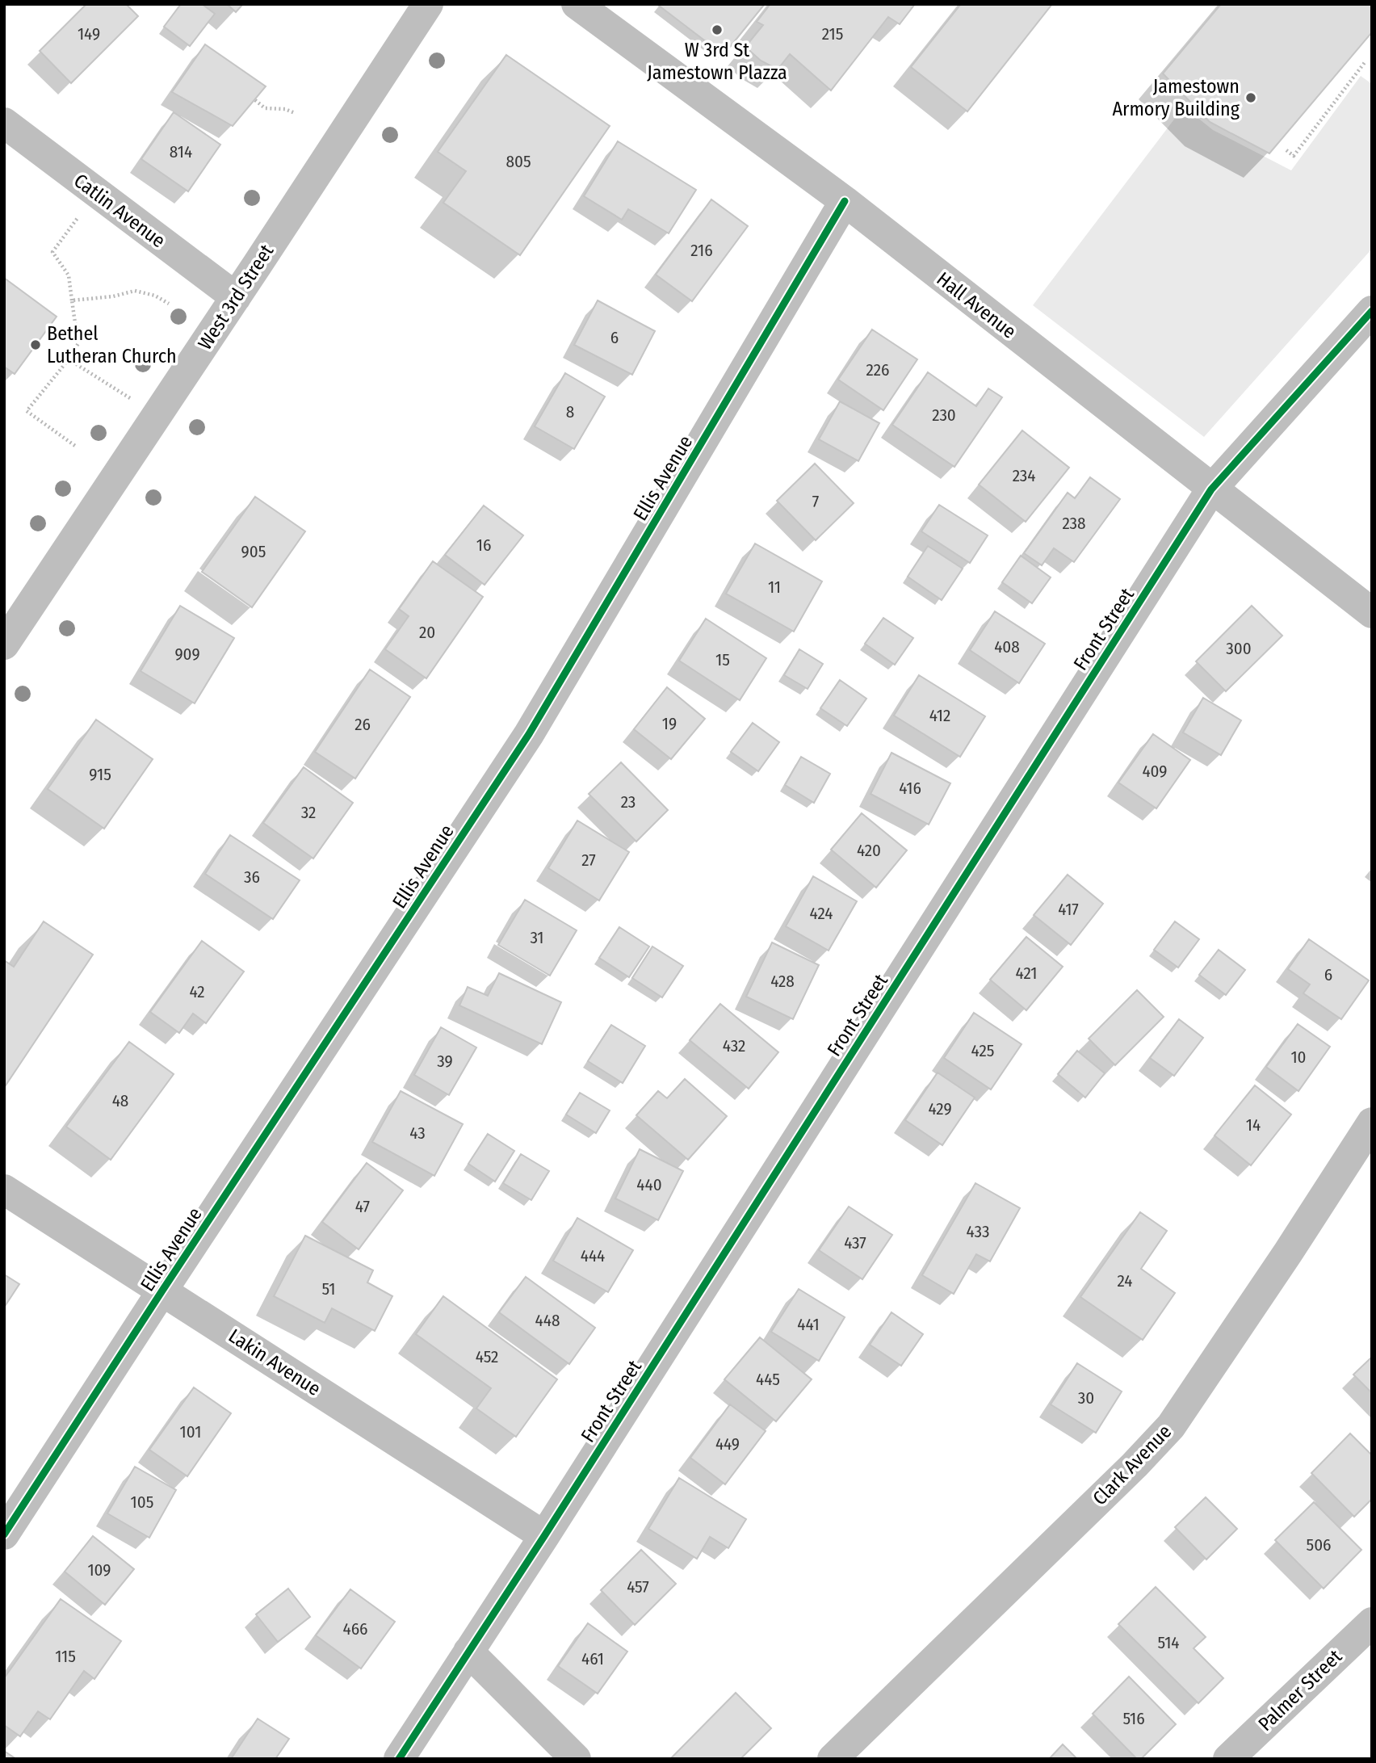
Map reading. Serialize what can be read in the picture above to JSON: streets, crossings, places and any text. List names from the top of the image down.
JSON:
{
  "streets": {
    "street": [
      "Catlin Avenue",
      "West 3rd Street",
      "Hall Avenue",
      "Ellis Avenue",
      "Front Street",
      "Lakin Avenue",
      "Clark Avenue",
      "Palmer Street"
    ]
  },
  "crossings": [
    ["Catlin Avenue", "West 3rd Street"],
    ["Hall Avenue", "Ellis Avenue"],
    ["Hall Avenue", "Front Street"],
    ["Ellis Avenue", "Lakin Avenue"],
    ["Front Street", "Lakin Avenue"]
  ],
  "places": ["W 3rd St Jamestown Plazza", "Jamestown Armory Building", "Bethel Lutheran Church"],
  "house_numbers": [
    "149",
    "215",
    "814",
    "805",
    "216",
    "6",
    "226",
    "8",
    "230",
    "234",
    "7",
    "238",
    "16",
    "905",
    "11",
    "20",
    "408",
    "300",
    "909",
    "15",
    "412",
    "19",
    "26",
    "409",
    "915",
    "416",
    "23",
    "32",
    "420",
    "27",
    "36",
    "417",
    "424",
    "31",
    "421",
    "6",
    "428",
    "42",
    "432",
    "425",
    "10",
    "39",
    "48",
    "429",
    "14",
    "43",
    "440",
    "47",
    "433",
    "437",
    "444",
    "24",
    "51",
    "448",
    "441",
    "452",
    "445",
    "30",
    "101",
    "449",
    "105",
    "506",
    "109",
    "457",
    "466",
    "514",
    "115",
    "461",
    "516"
  ]
}
